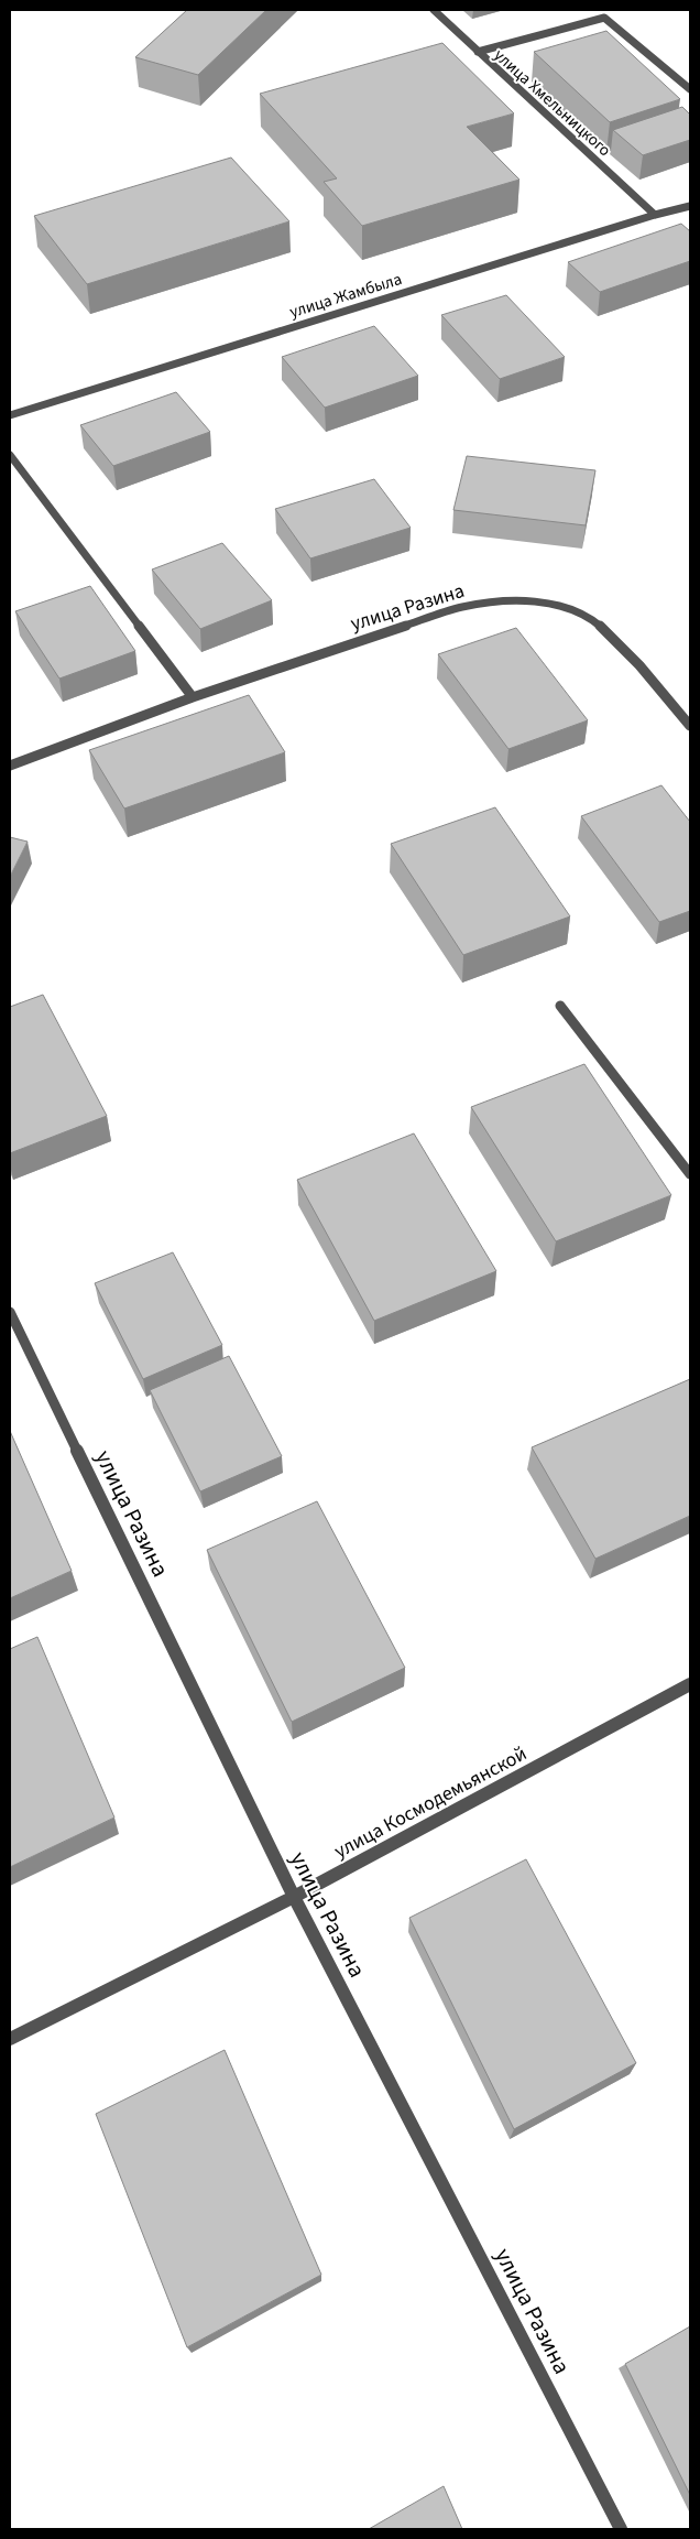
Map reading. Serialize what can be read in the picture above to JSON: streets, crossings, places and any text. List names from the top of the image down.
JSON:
{
  "streets": {
    "street": [
      "улица Хмельницкого",
      "улица Жамбыла",
      "улица Разина",
      "улица Космодемьянской"
    ]
  },
  "crossings": [
    ["улица Хмельницкого", "улица Жамбыла"],
    ["улица Разина", "улица Космодемьянской"]
  ]
}
